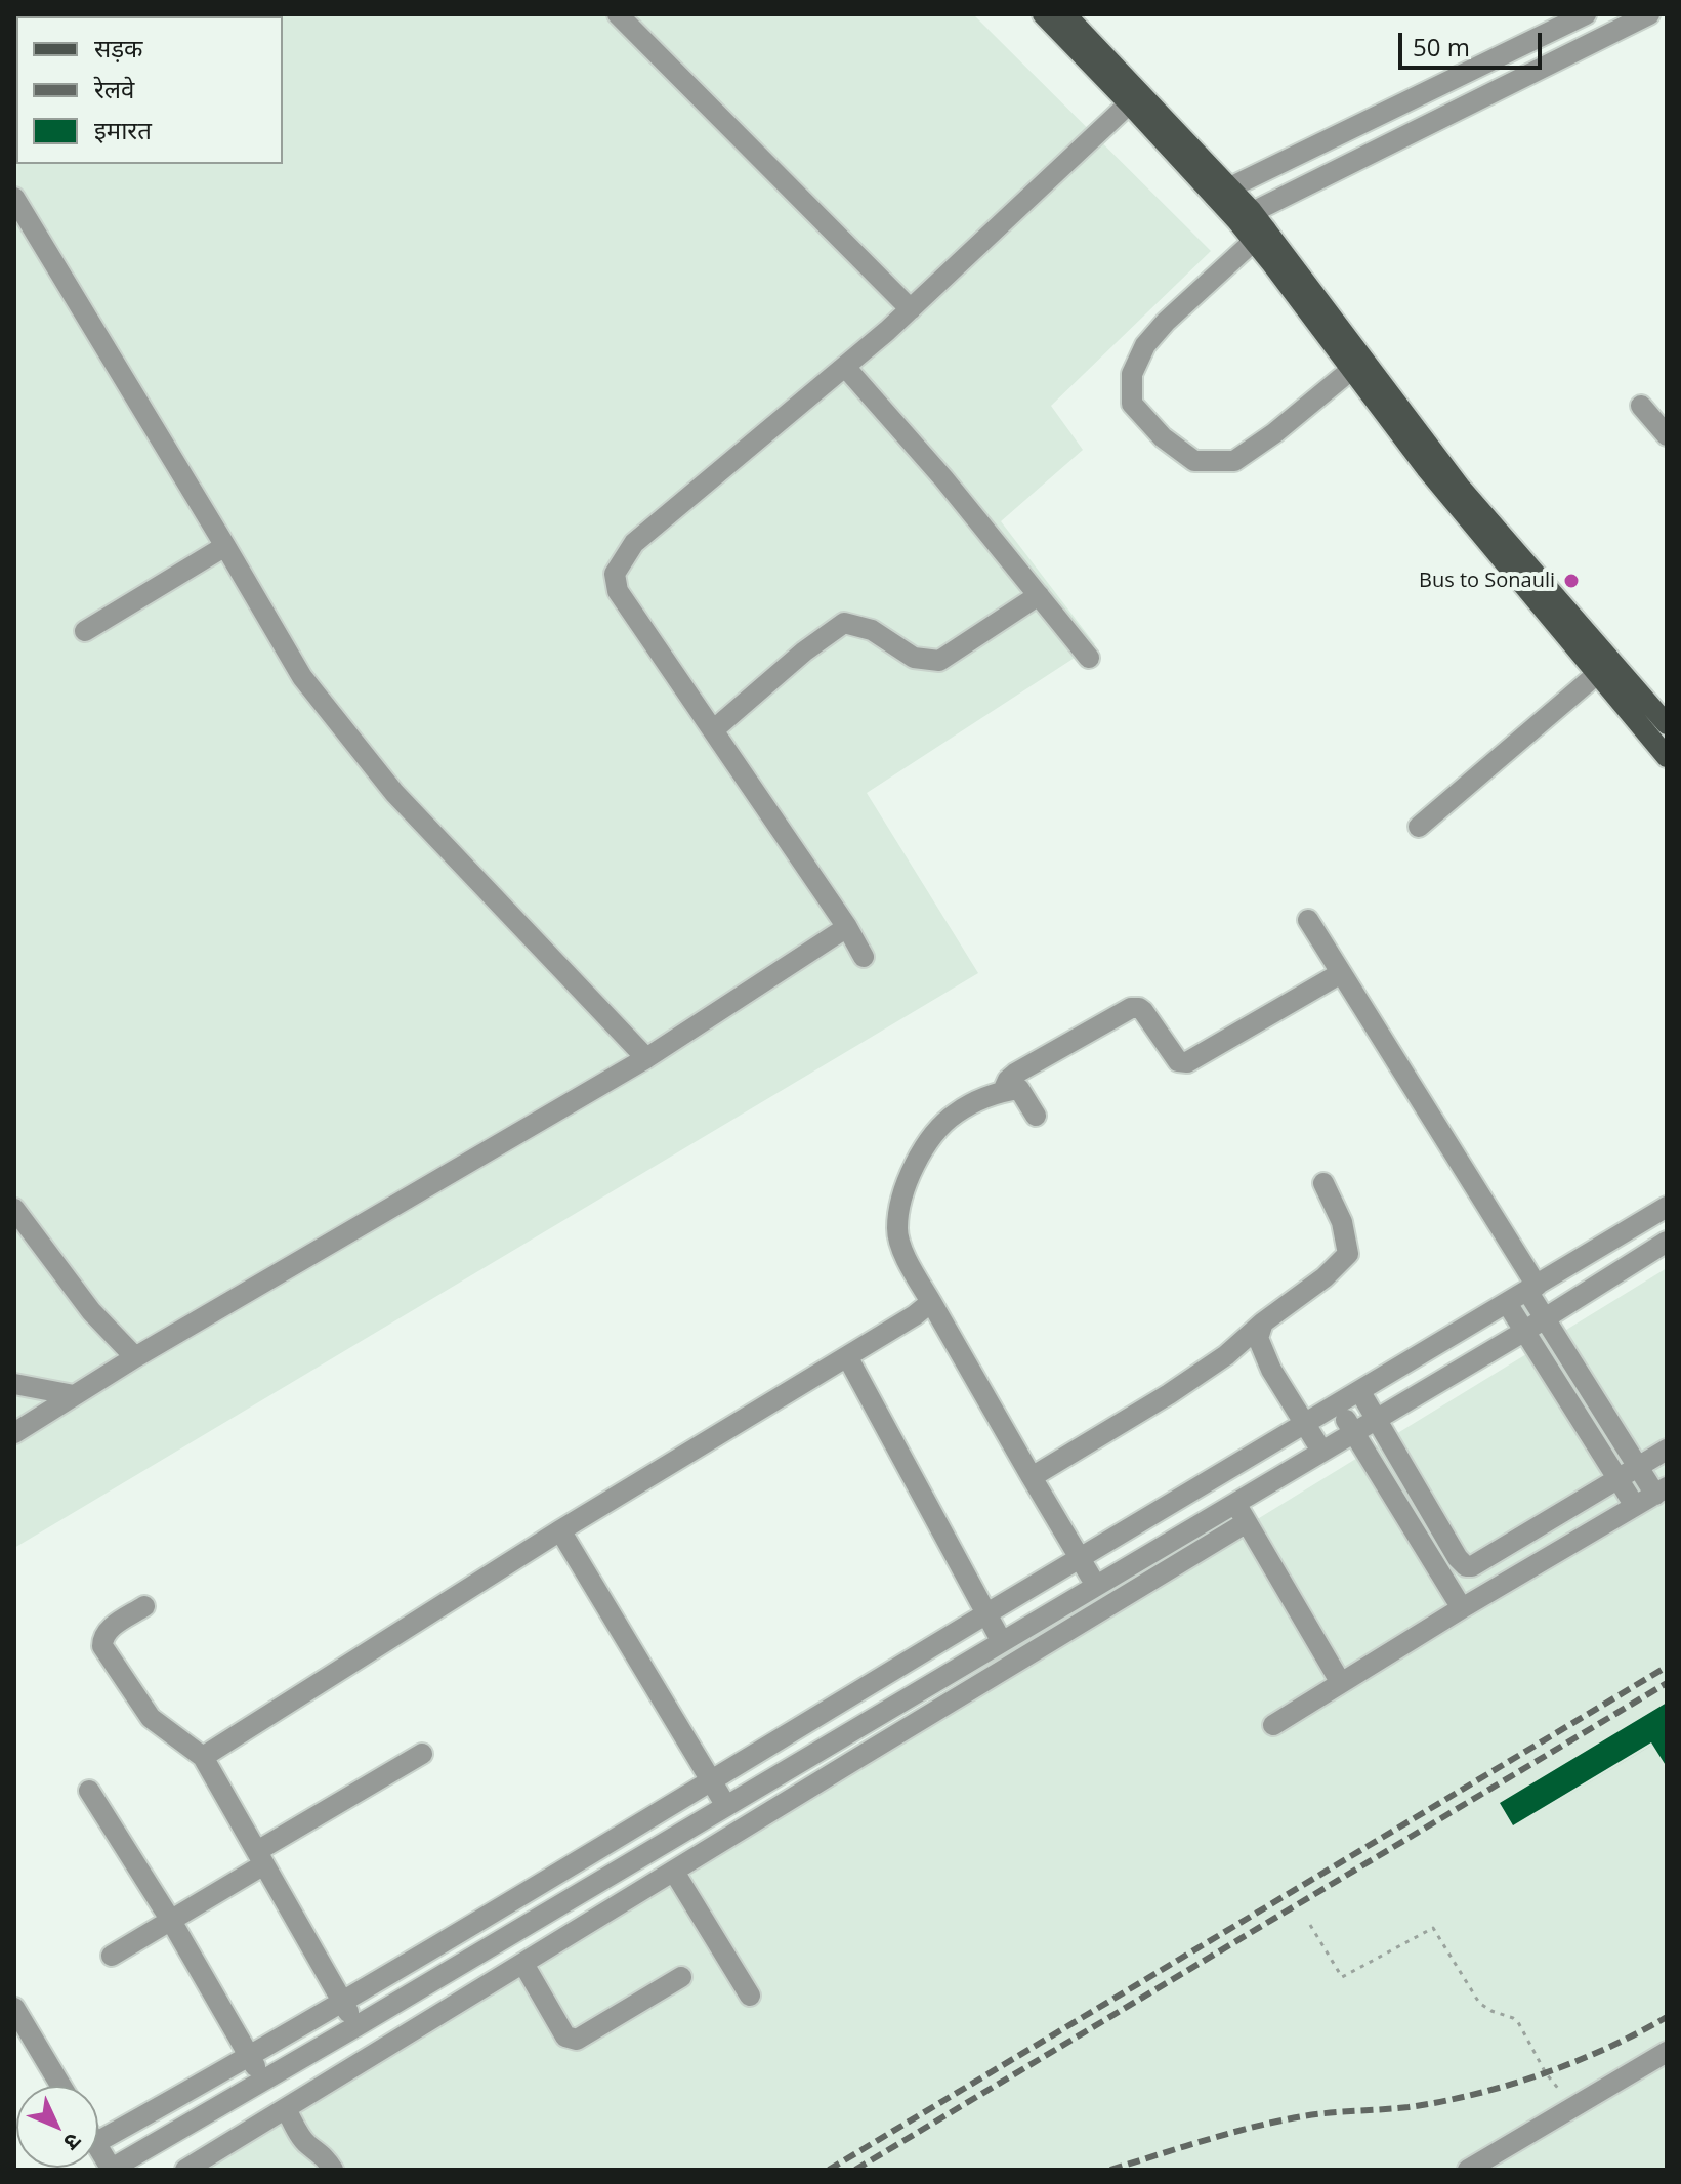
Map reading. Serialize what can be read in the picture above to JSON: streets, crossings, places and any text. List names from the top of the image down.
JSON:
{
  "places": ["Bus to Sonauli"],
  "legend": ["सड़क", "रेलवे", "इमारत"],
  "scale_bar": "50 m",
  "north": "bottom right"
}
